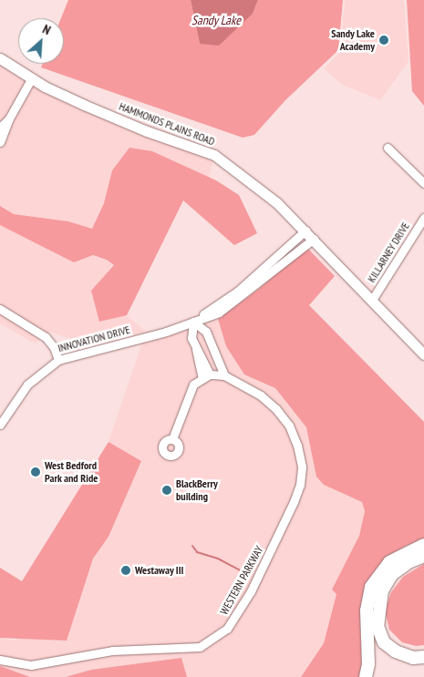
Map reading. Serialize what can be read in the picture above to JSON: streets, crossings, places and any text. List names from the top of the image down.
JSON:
{
  "streets": {
    "main road": ["HAMMONDS PLAINS ROAD"],
    "street": ["KILLARNEY DRIVE", "INNOVATION DRIVE", "WESTERN PARKWAY"]
  },
  "crossings": [
    ["HAMMONDS PLAINS ROAD", "KILLARNEY DRIVE"],
    ["HAMMONDS PLAINS ROAD", "INNOVATION DRIVE"]
  ],
  "water": ["Sandy Lake"],
  "places": [
    "Sandy Lake Academy",
    "West Bedford Park and Ride",
    "BlackBerry building",
    "Westaway III"
  ],
  "north": "top right"
}
